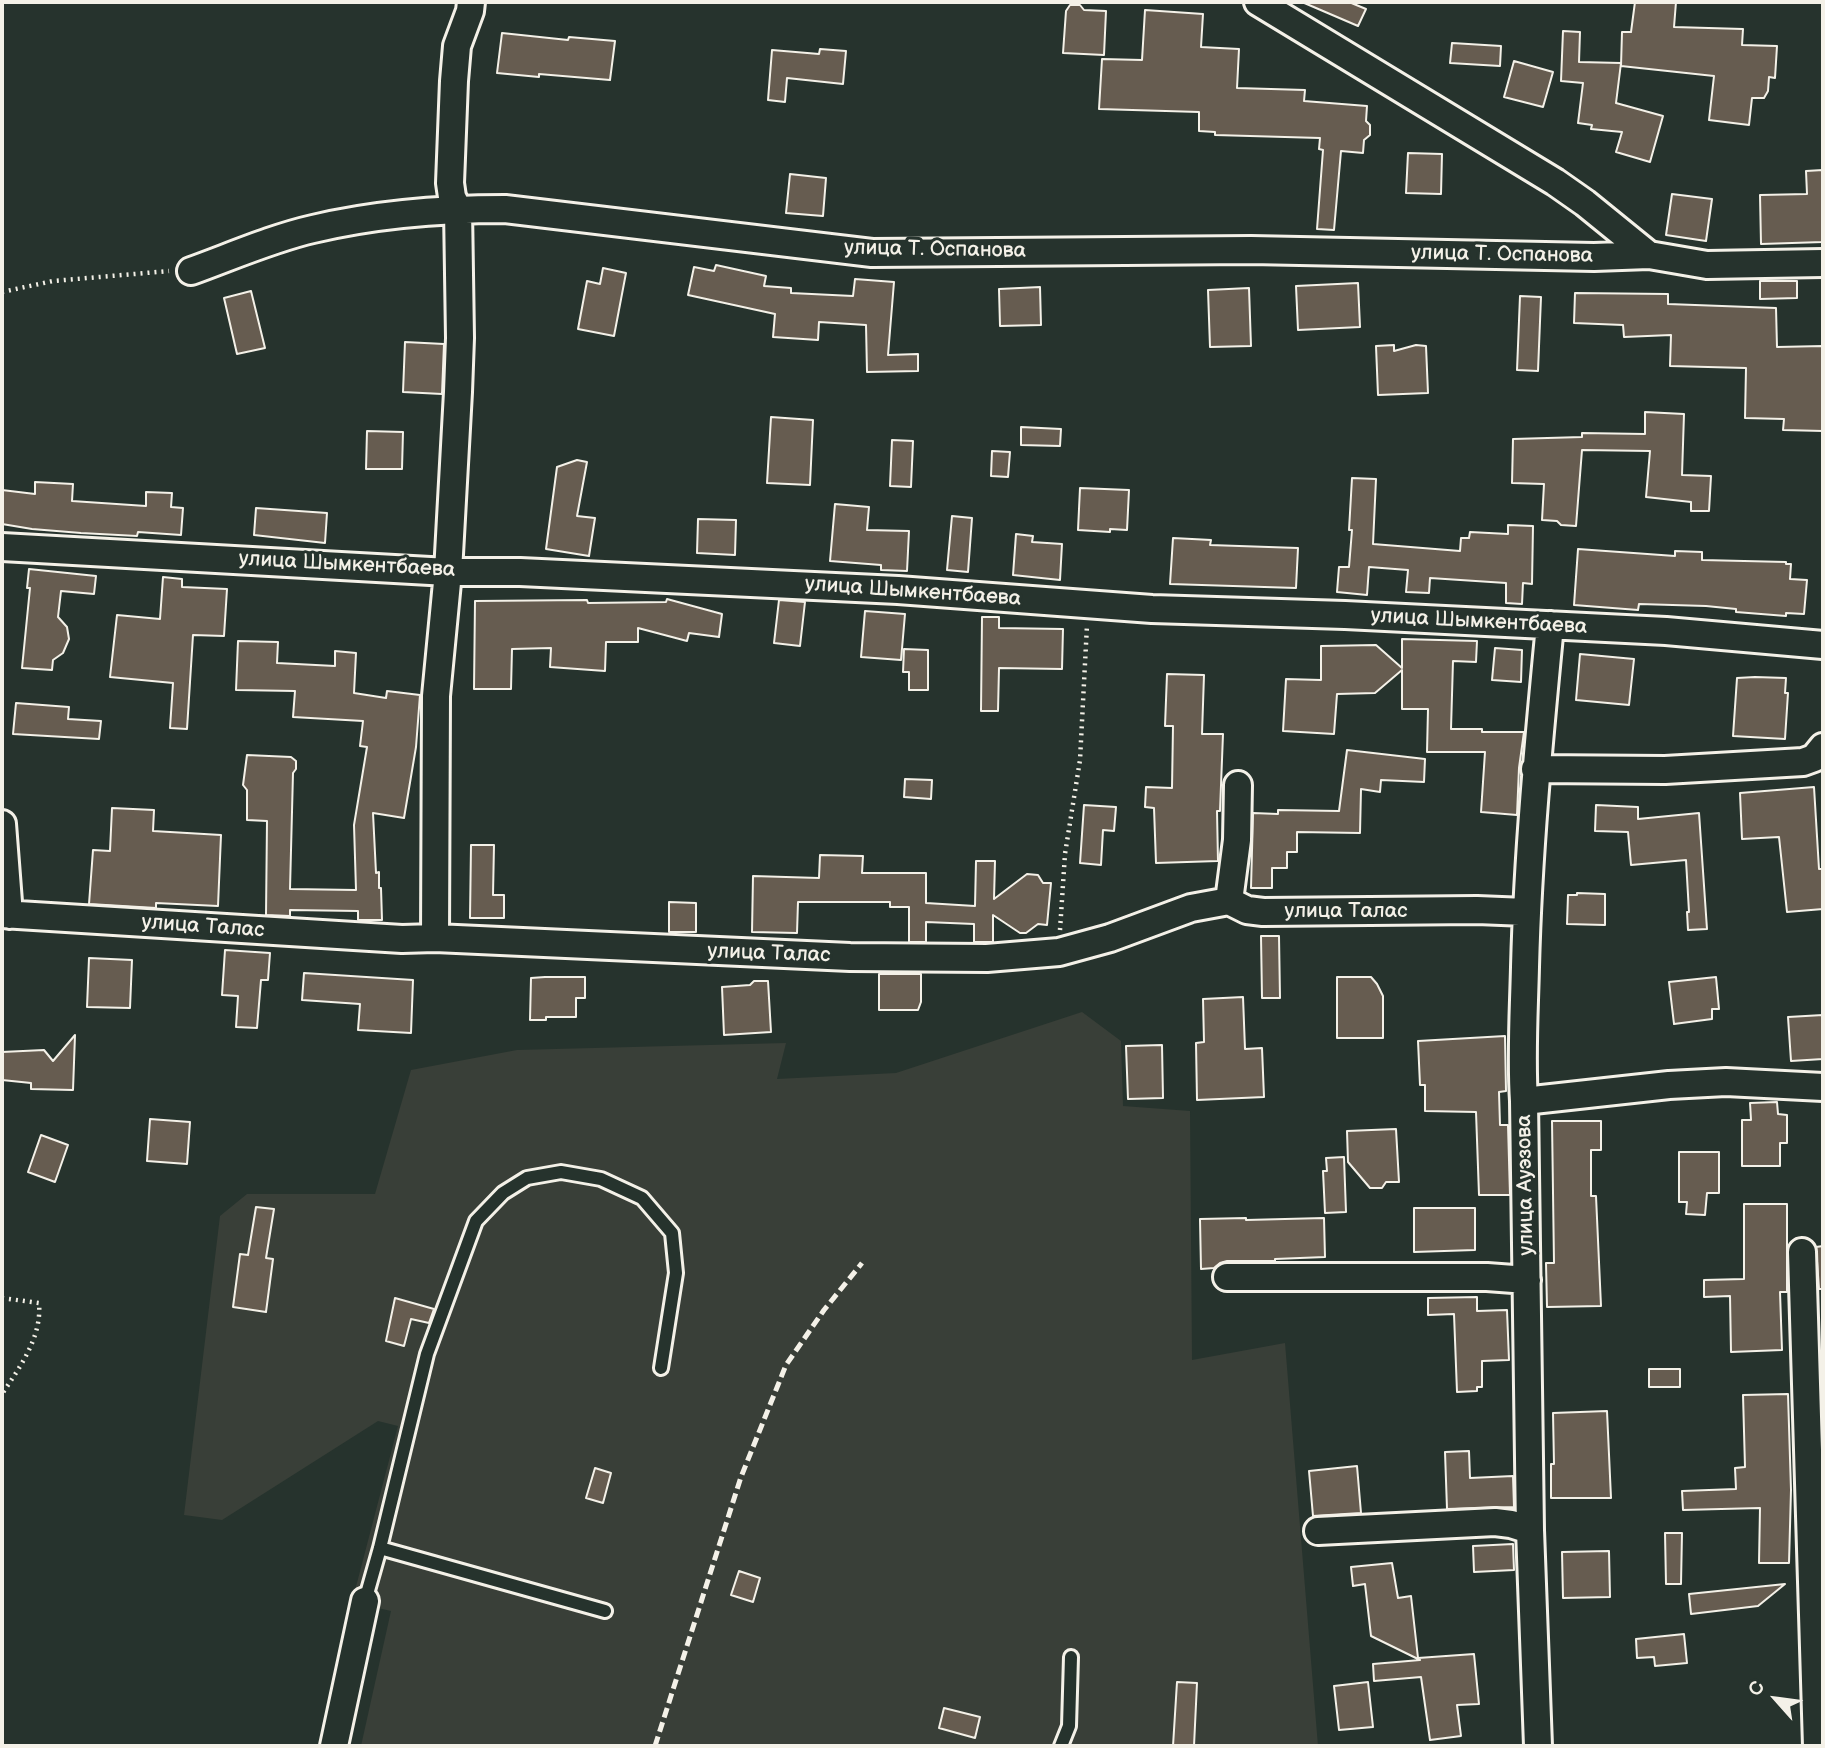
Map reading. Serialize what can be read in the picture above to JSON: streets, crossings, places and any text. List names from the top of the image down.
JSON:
{
  "streets": {
    "street": [
      "улица Т. Оспанова",
      "улица Шымкентбаева",
      "улица Талас",
      "улица Ауэзова"
    ]
  },
  "crossings": [
    ["улица Шымкентбаева", "улица Ауэзова"],
    ["улица Талас", "улица Ауэзова"]
  ],
  "north": "top left"
}
